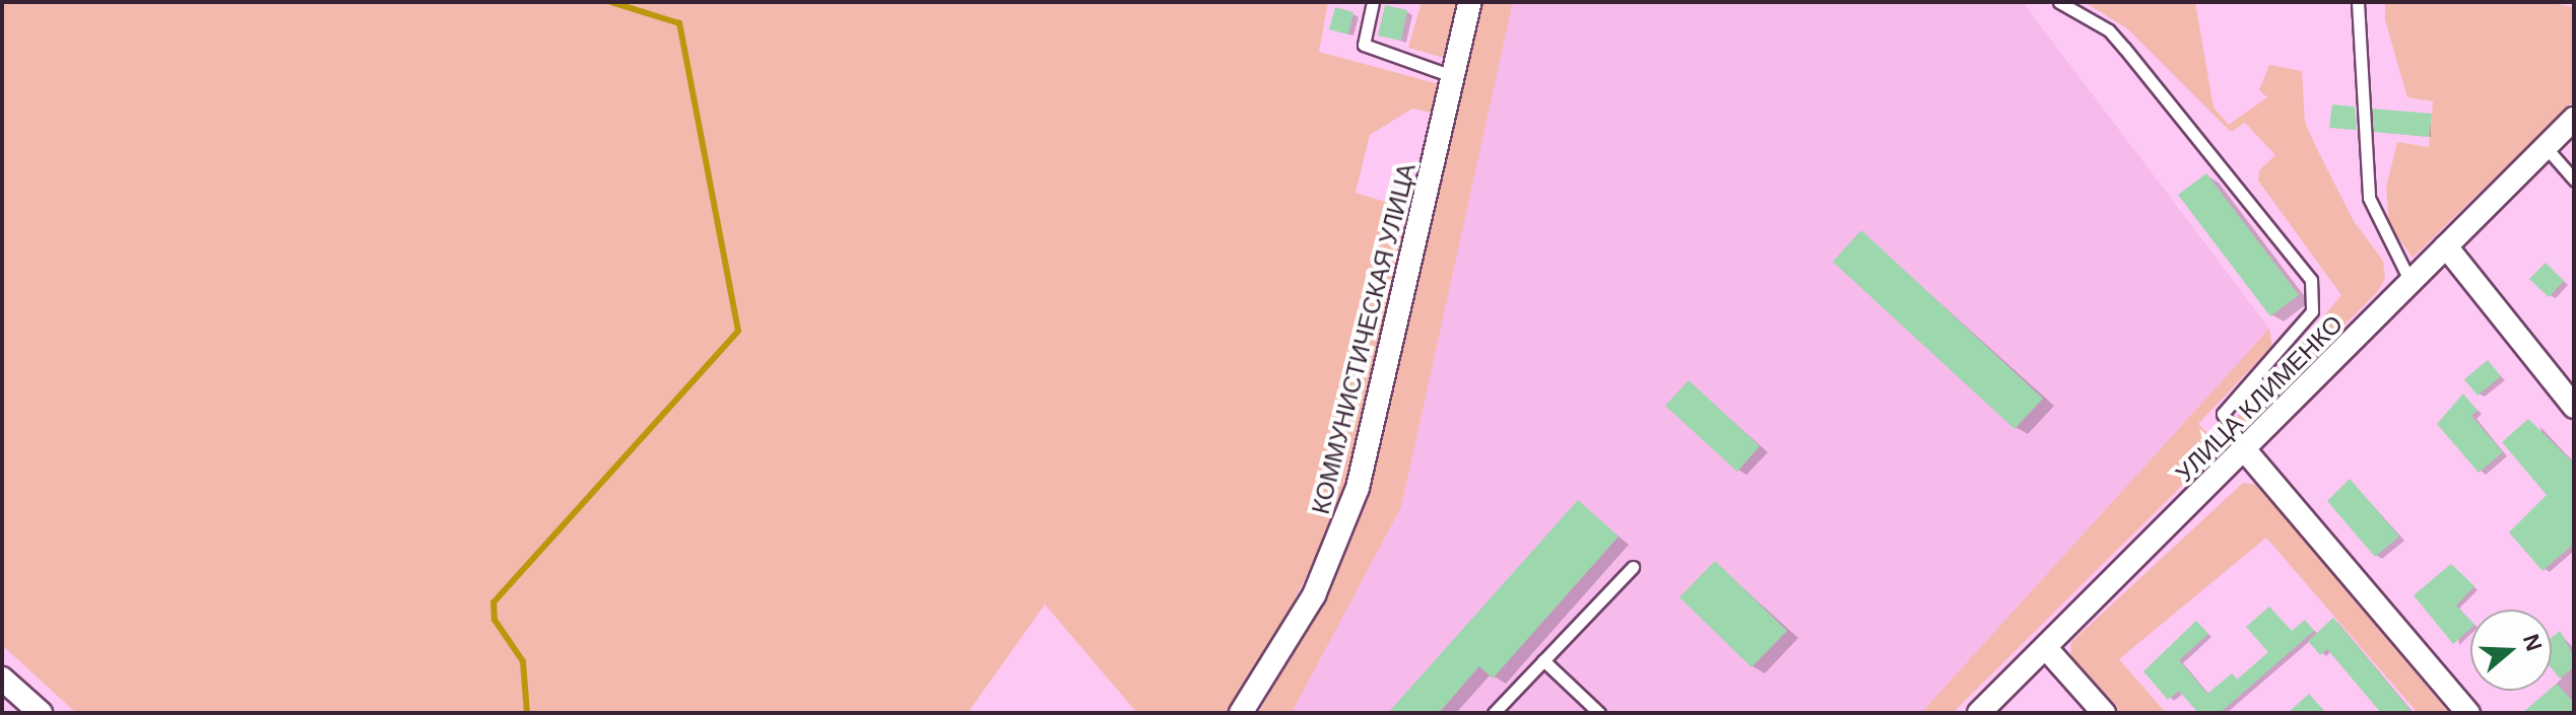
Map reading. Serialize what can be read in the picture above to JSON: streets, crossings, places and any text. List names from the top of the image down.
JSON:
{
  "streets": {
    "street": ["КОММУНИСТИЧЕСКАЯ УЛИЦА", "УЛИЦА КЛИМЕНКО"]
  },
  "north": "right"
}
